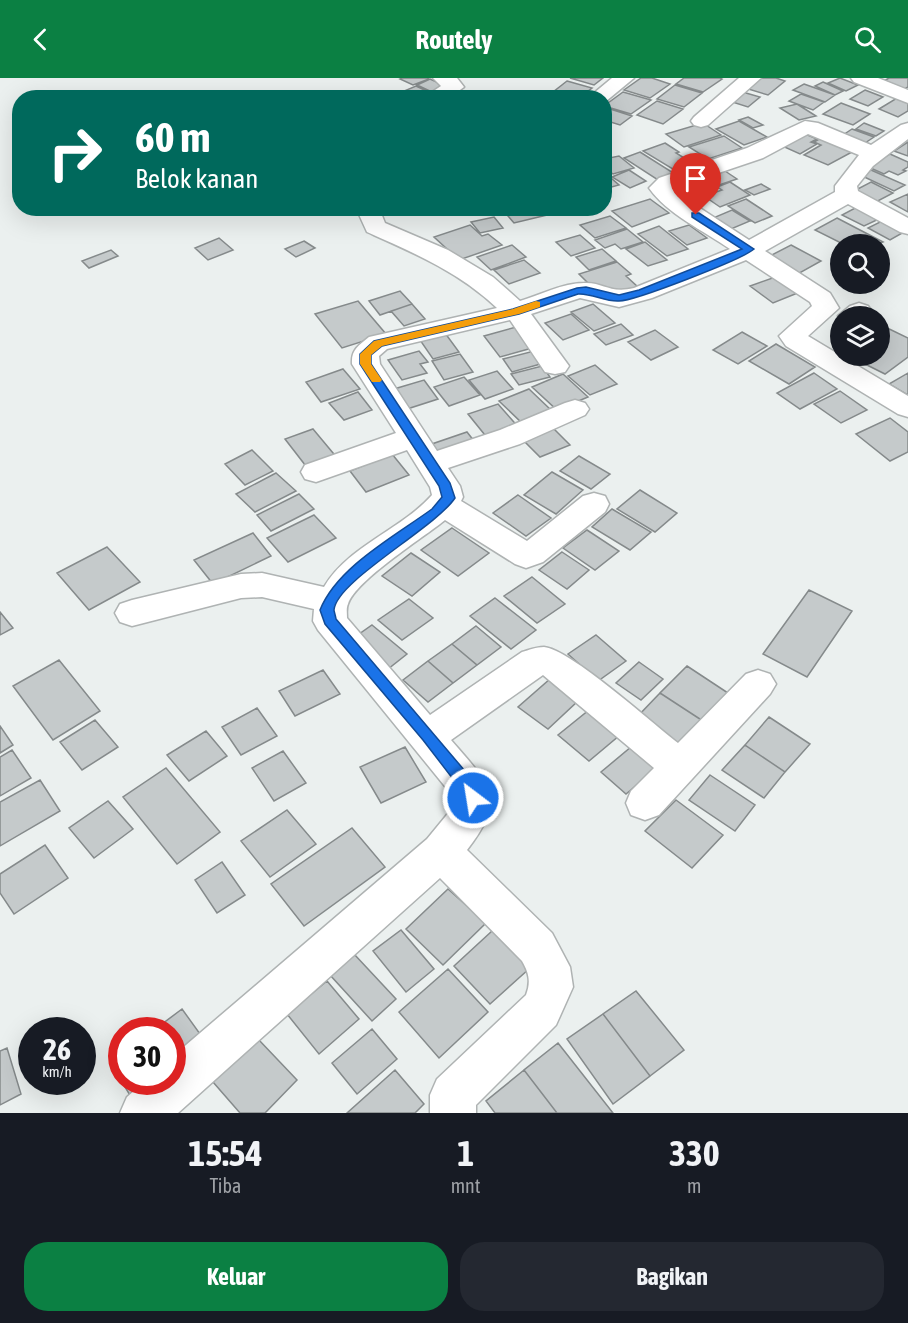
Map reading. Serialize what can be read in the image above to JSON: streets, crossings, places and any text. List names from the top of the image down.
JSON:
{
  "page": {
    "header": "Routely",
    "turn": ["60 m", "Belok kanan"],
    "speed": "26 km/h",
    "limit": "30",
    "eta": [
      "15:54",
      "Tiba",
      "1",
      "mnt",
      "330",
      "m"
    ],
    "buttons": ["Keluar", "Bagikan"]
  }
}
